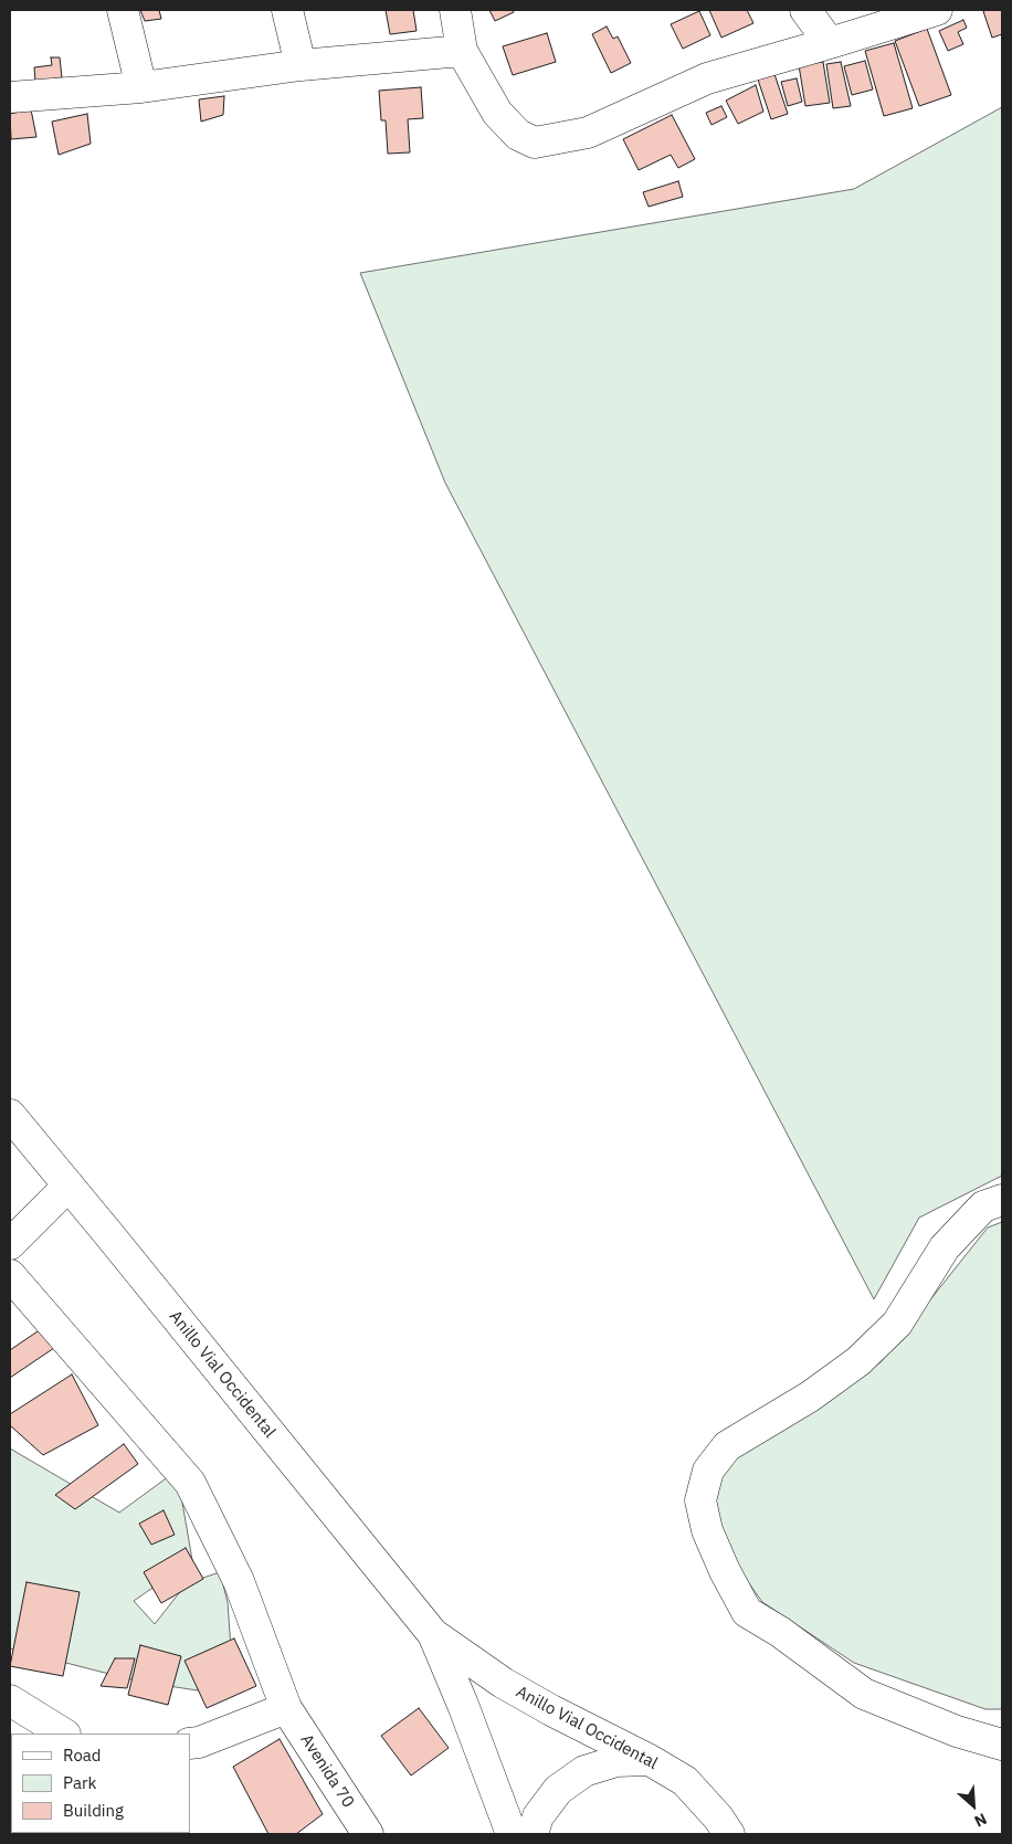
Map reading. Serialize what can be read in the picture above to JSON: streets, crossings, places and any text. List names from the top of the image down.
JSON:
{
  "streets": {
    "main road": ["Anillo Vial Occidental", "Avenida 70"]
  },
  "legend": ["Road", "Park", "Building"],
  "north": "bottom right"
}
